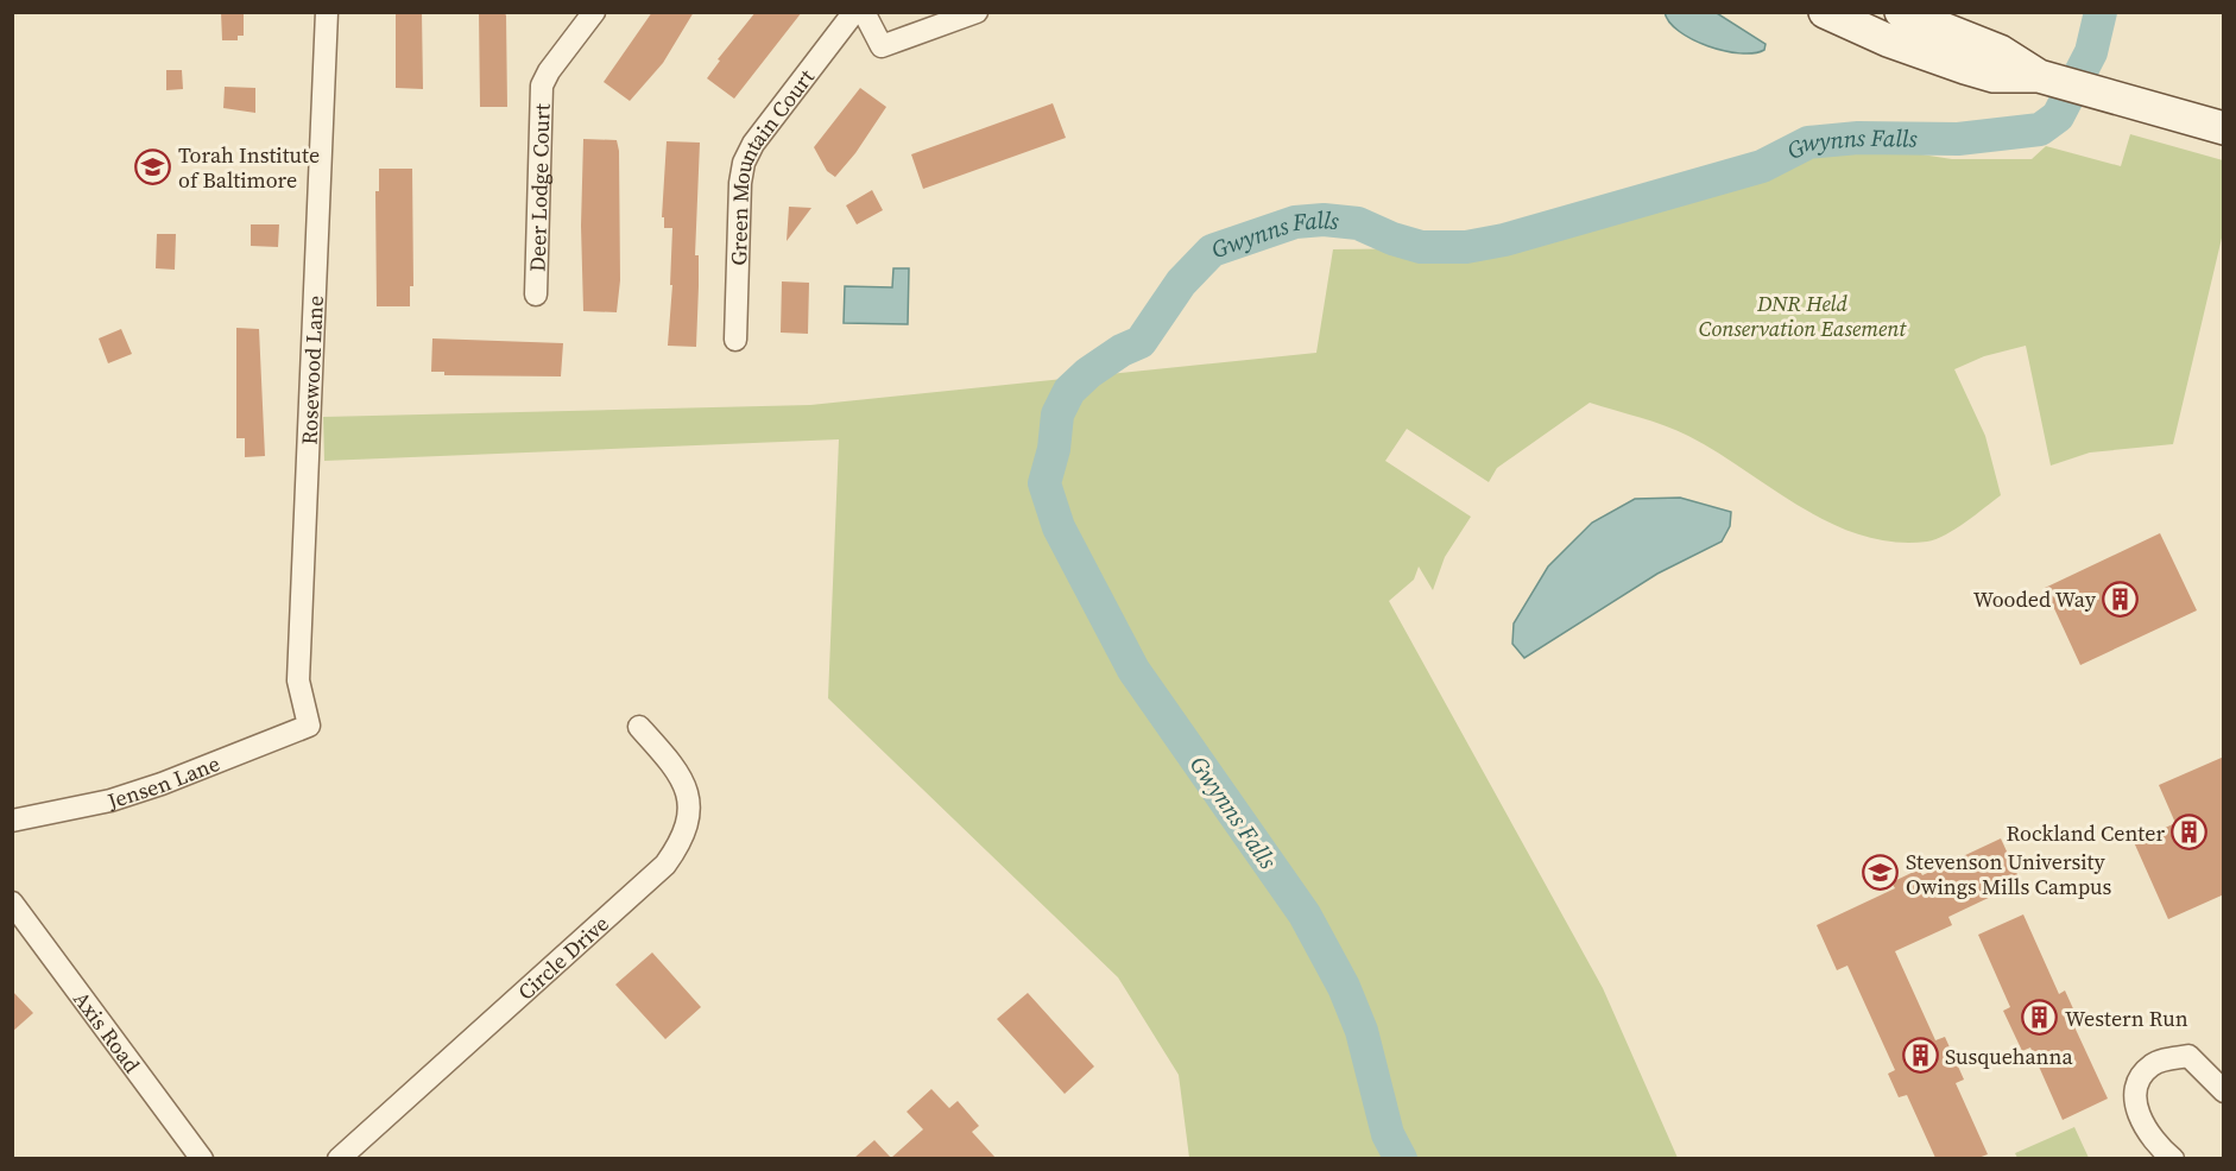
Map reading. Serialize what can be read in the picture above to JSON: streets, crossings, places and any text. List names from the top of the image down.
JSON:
{
  "streets": {
    "street": [
      "Green Mountain Court",
      "Deer Lodge Court",
      "Rosewood Lane",
      "Jensen Lane",
      "Circle Drive",
      "Axis Road"
    ]
  },
  "crossings": [
    ["Rosewood Lane", "Jensen Lane"]
  ],
  "water": ["Gwynns Falls"],
  "parks": ["DNR Held Conservation Easement"],
  "places": {
    "school or university": ["Torah Institute of Baltimore", "Stevenson University Owings Mills Campus"],
    "building": [
      "Wooded Way",
      "Rockland Center",
      "Western Run",
      "Susquehanna"
    ]
  }
}
